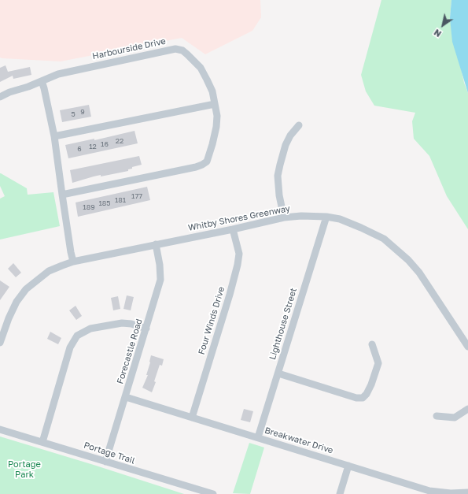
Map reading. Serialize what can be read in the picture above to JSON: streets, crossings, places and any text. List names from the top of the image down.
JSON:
{
  "streets": {
    "street": [
      "Harbourside Drive",
      "Whitby Shores Greenway",
      "Four Winds Drive",
      "Lighthouse Street",
      "Forecastle Road",
      "Breakwater Drive",
      "Portage Trail"
    ]
  },
  "crossings": [
    ["Whitby Shores Greenway", "Four Winds Drive"],
    ["Whitby Shores Greenway", "Lighthouse Street"],
    ["Whitby Shores Greenway", "Forecastle Road"],
    ["Four Winds Drive", "Breakwater Drive"],
    ["Lighthouse Street", "Breakwater Drive"],
    ["Forecastle Road", "Breakwater Drive"],
    ["Forecastle Road", "Portage Trail"]
  ],
  "parks": ["Portage Park"],
  "house_numbers": [
    "9",
    "5",
    "22",
    "16",
    "12",
    "6",
    "177",
    "181",
    "185",
    "189"
  ],
  "north": "bottom left"
}
